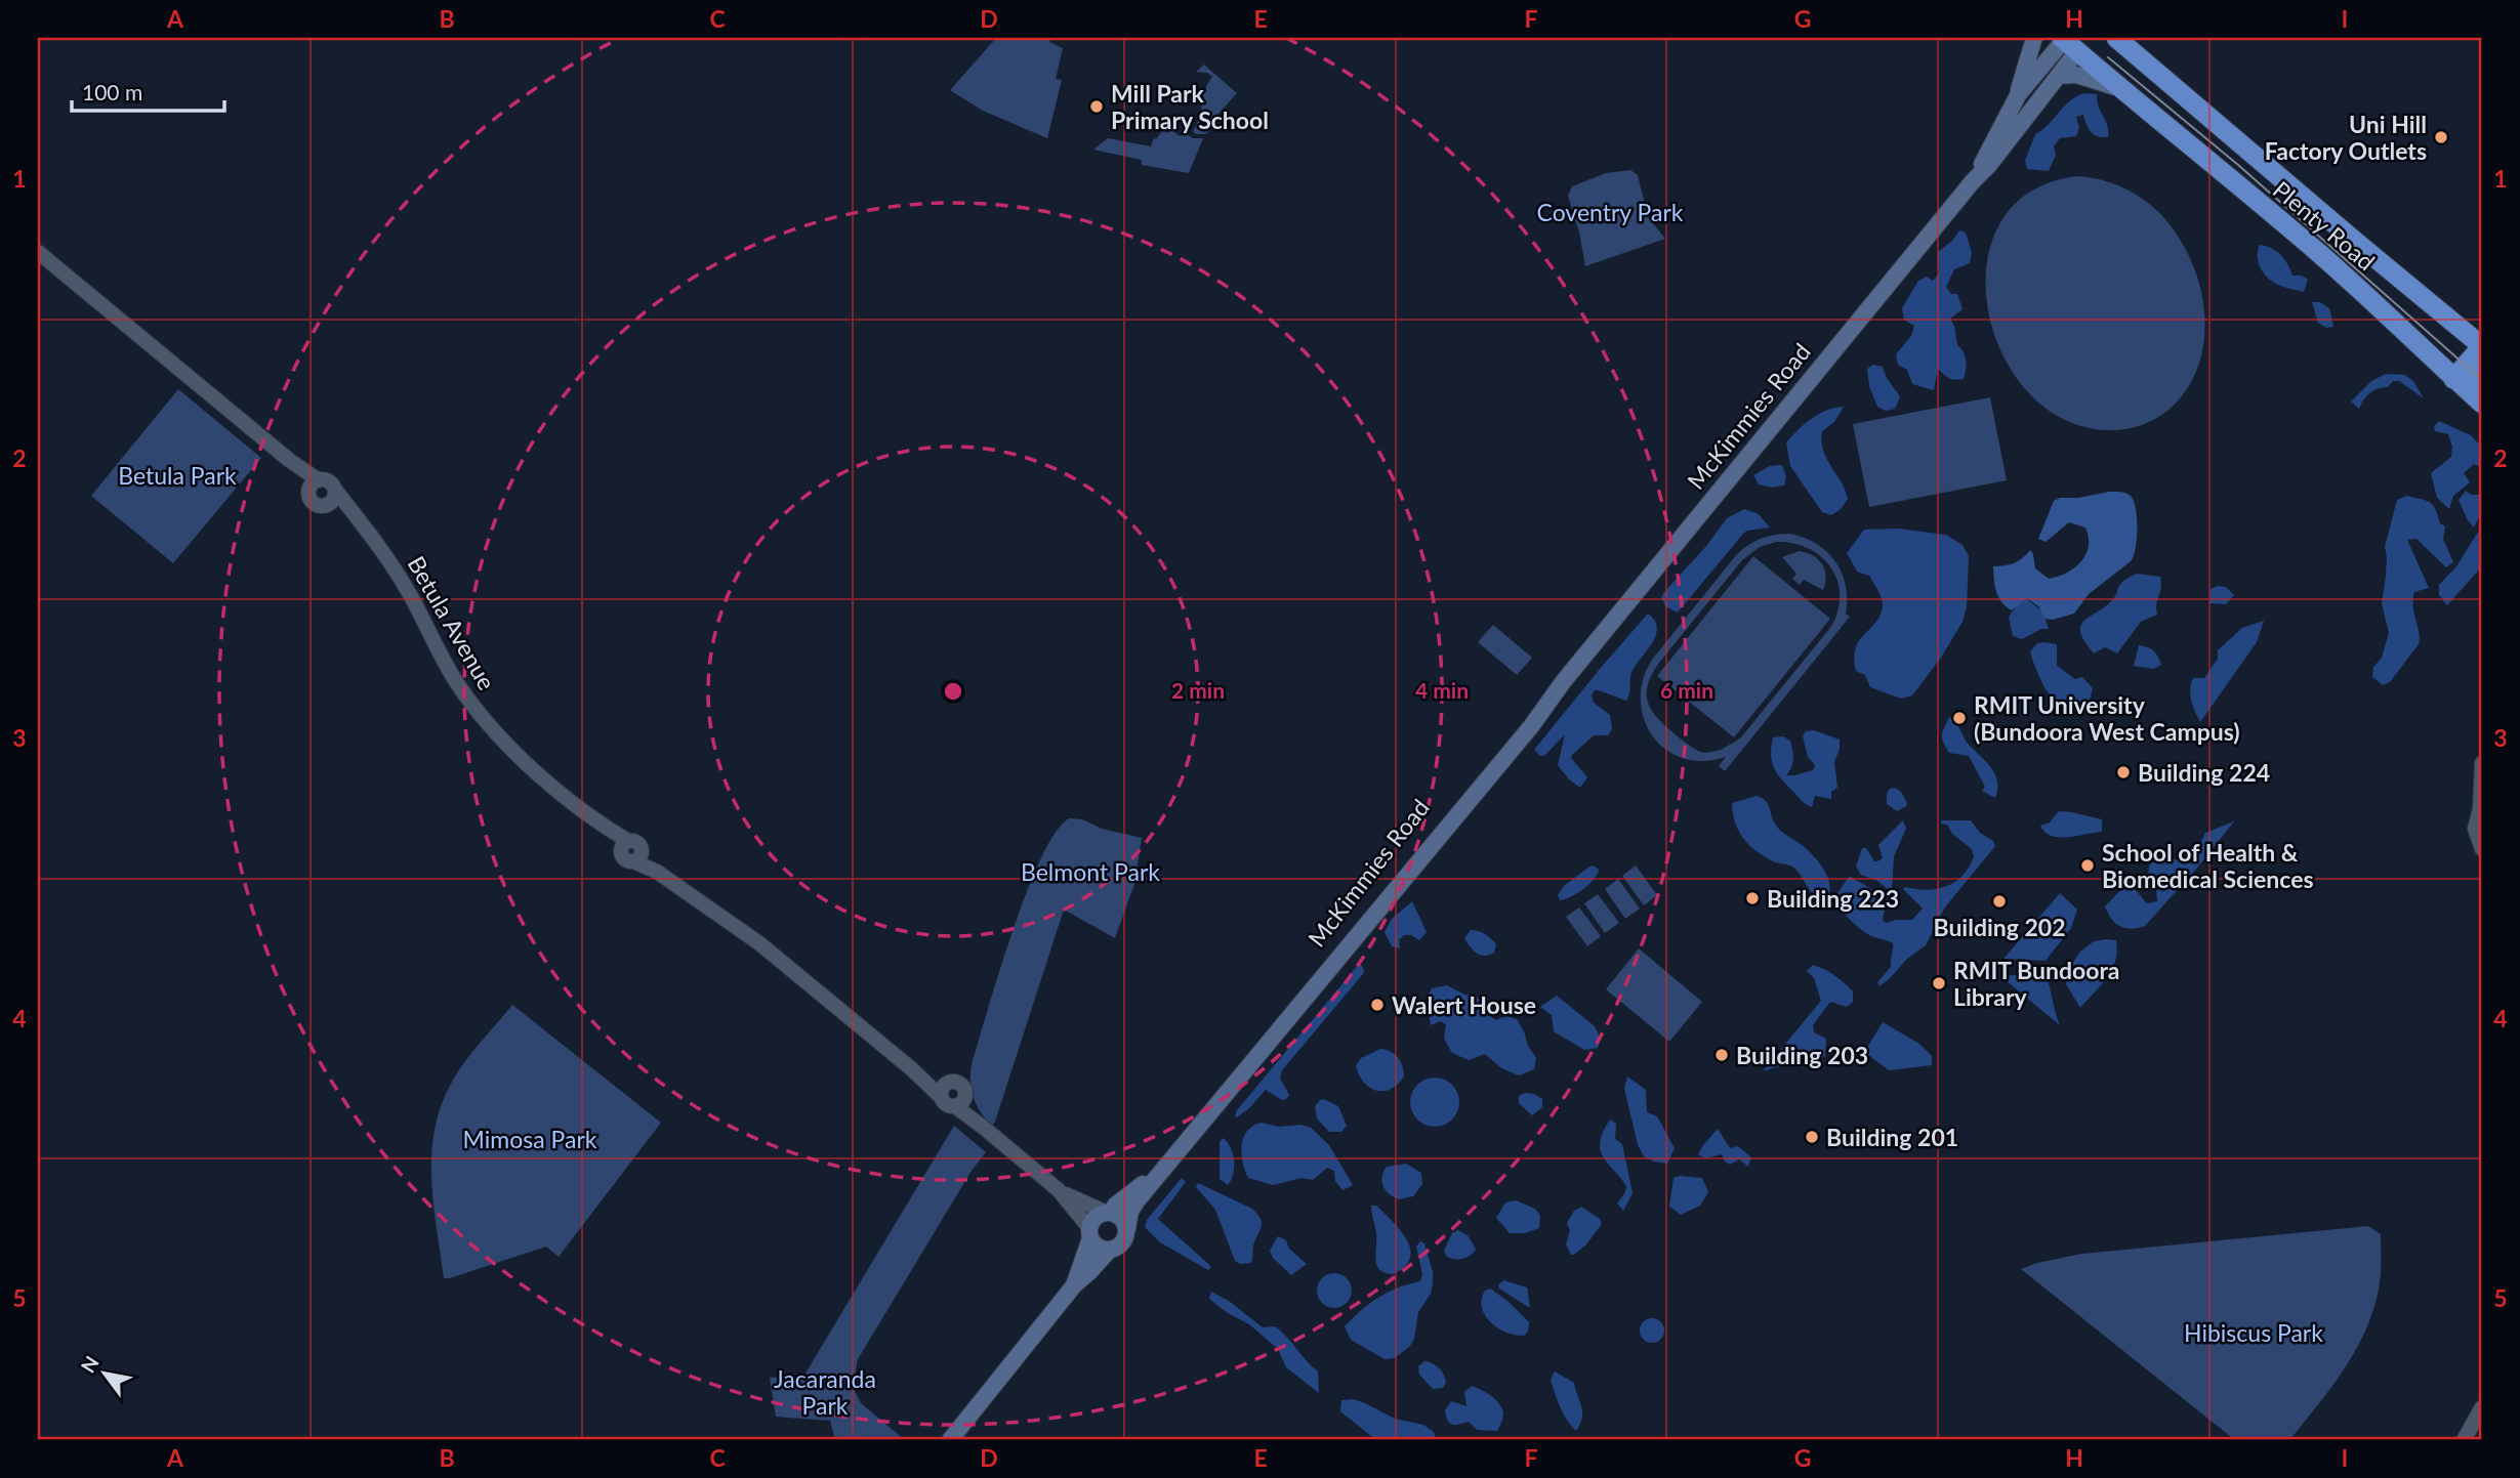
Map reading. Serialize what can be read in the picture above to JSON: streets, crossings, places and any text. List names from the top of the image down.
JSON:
{
  "streets": {
    "highway": ["Plenty Road"],
    "main road": ["McKimmies Road"],
    "street": ["Betula Avenue"]
  },
  "crossings": [
    ["Plenty Road", "McKimmies Road"]
  ],
  "parks": [
    "Coventry Park",
    "Betula Park",
    "Belmont Park",
    "Mimosa Park",
    "Hibiscus Park",
    "Jacaranda Park"
  ],
  "places": [
    "Mill Park Primary School",
    "Uni Hill Factory Outlets",
    "RMIT University (Bundoora West Campus)",
    "Building 224",
    "School of Health & Biomedical Sciences",
    "Building 223",
    "Building 202",
    "RMIT Bundoora Library",
    "Walert House",
    "Building 203",
    "Building 201"
  ],
  "scale_bar": "100 m",
  "north": "top left",
  "grid": {
    "columns": [
      "A",
      "B",
      "C",
      "D",
      "E",
      "F",
      "G",
      "H",
      "I"
    ],
    "rows": [
      "1",
      "2",
      "3",
      "4",
      "5"
    ]
  },
  "rings": ["2 min", "4 min", "6 min"]
}
